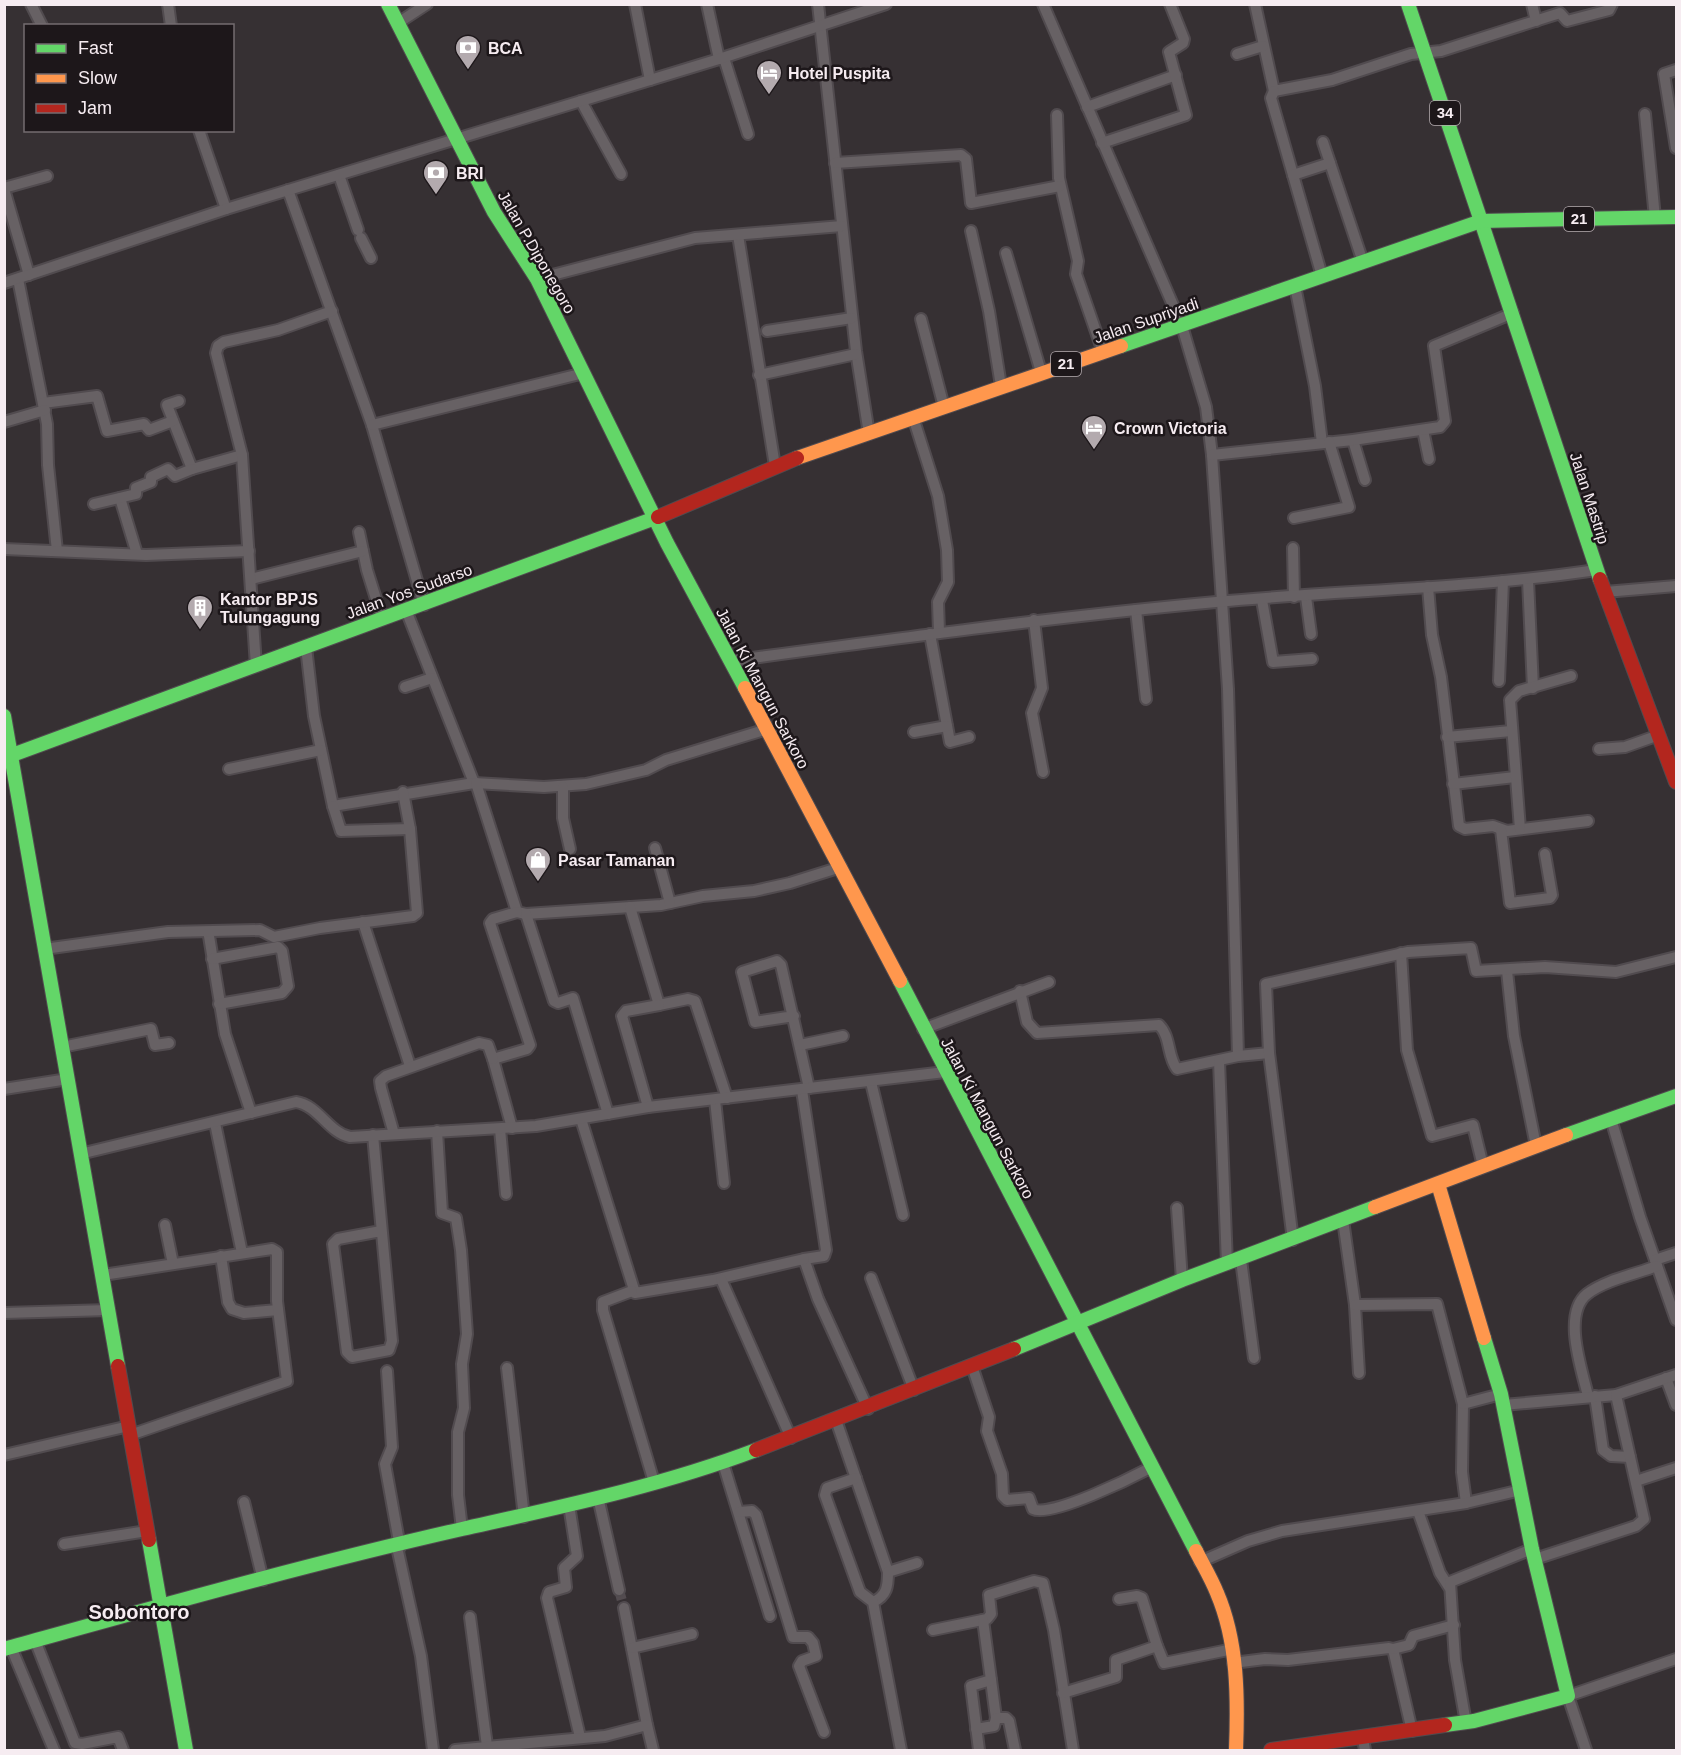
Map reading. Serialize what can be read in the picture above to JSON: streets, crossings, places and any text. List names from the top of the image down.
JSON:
{
  "streets": {
    "main road": [
      "34",
      "21",
      "Jalan P.Diponegoro",
      "Jalan Supriyadi",
      "Jalan Mastrip",
      "Jalan Yos Sudarso",
      "Jalan Ki Mangun Sarkoro"
    ]
  },
  "crossings": [
    ["34", "21"],
    ["34", "Jalan Supriyadi"],
    ["34", "Jalan Mastrip"],
    ["21", "Jalan Supriyadi"],
    ["21", "Jalan Mastrip"],
    ["Jalan P.Diponegoro", "Jalan Supriyadi"],
    ["Jalan P.Diponegoro", "Jalan Yos Sudarso"],
    ["Jalan P.Diponegoro", "Jalan Ki Mangun Sarkoro"],
    ["Jalan Supriyadi", "Jalan Mastrip"],
    ["Jalan Supriyadi", "Jalan Yos Sudarso"],
    ["Jalan Supriyadi", "Jalan Ki Mangun Sarkoro"],
    ["Jalan Yos Sudarso", "Jalan Ki Mangun Sarkoro"]
  ],
  "districts": ["Sobontoro"],
  "places": {
    "bank": ["BCA", "BRI"],
    "hotel": ["Hotel Puspita", "Crown Victoria"],
    "building": ["Kantor BPJS Tulungagung"],
    "shop": ["Pasar Tamanan"]
  },
  "legend": ["Fast", "Slow", "Jam"]
}
